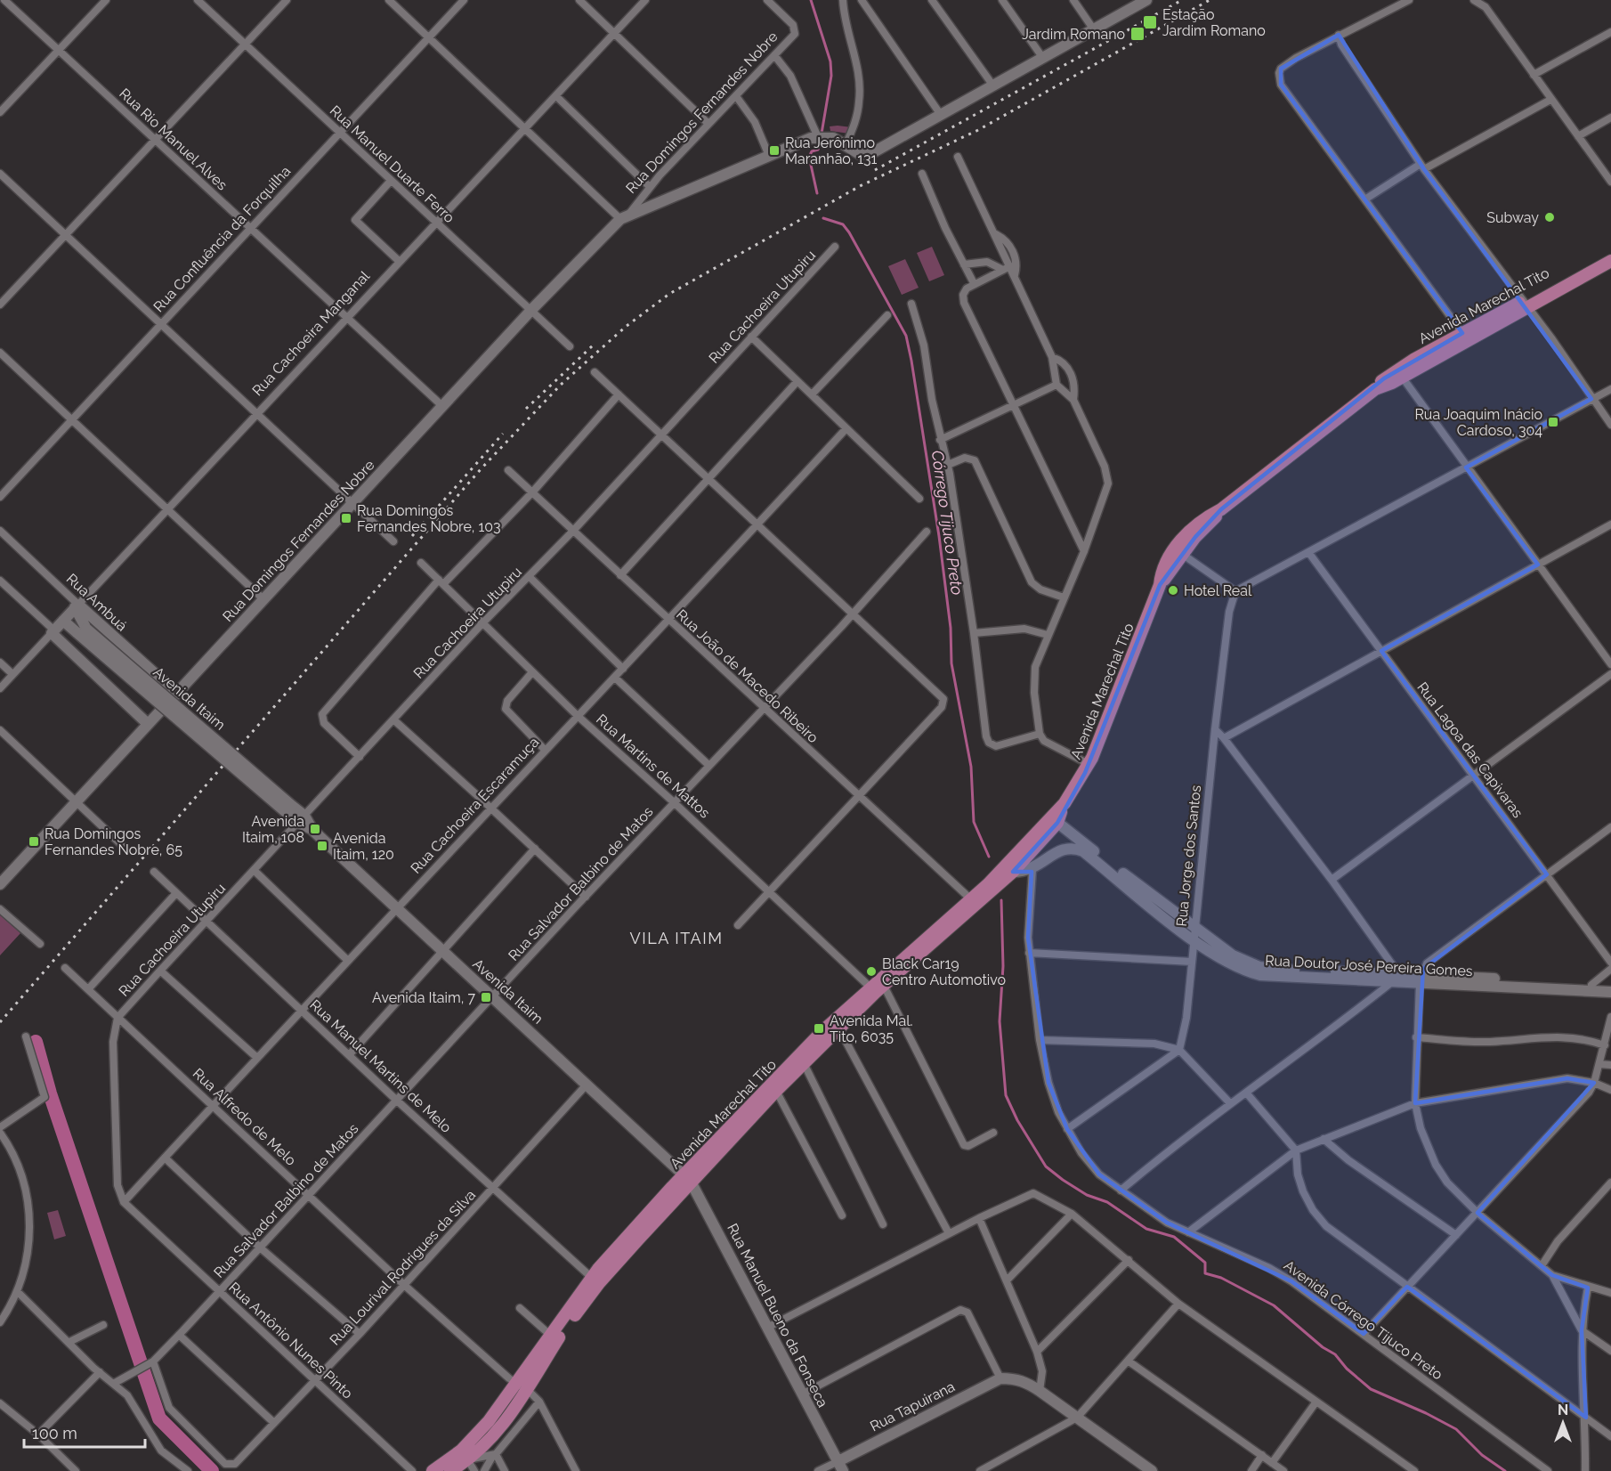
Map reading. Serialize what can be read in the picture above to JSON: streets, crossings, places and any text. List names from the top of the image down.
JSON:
{
  "streets": {
    "main road": ["Avenida Marechal Tito"],
    "street": [
      "Rua Domingos Fernandes Nobre",
      "Rua Rio Manuel Alves",
      "Rua Manuel Duarte Ferro",
      "Rua Confluência da Forquilha",
      "Rua Cachoeira Utupiru",
      "Rua Cachoeira Manganal",
      "Rua Ambuá",
      "Rua João de Macedo Ribeiro",
      "Avenida Itaim",
      "Rua Lagoa das Capivaras",
      "Rua Martins de Mattos",
      "Rua Cachoeira Escaramuça",
      "Rua Jorge dos Santos",
      "Rua Salvador Balbino de Matos",
      "Rua Doutor José Pereira Gomes",
      "Rua Manuel Martins de Melo",
      "Rua Alfredo de Melo",
      "Rua Lourival Rodrigues da Silva",
      "Rua Manuel Bueno da Fonseca",
      "Avenida Córrego Tijuco Preto",
      "Rua Antônio Nunes Pinto",
      "Rua Tapuirana"
    ]
  },
  "crossings": [
    ["Rua Domingos Fernandes Nobre", "Rua Rio Manuel Alves"],
    ["Rua Domingos Fernandes Nobre", "Rua Manuel Duarte Ferro"],
    ["Rua Domingos Fernandes Nobre", "Rua Ambuá"],
    ["Rua Rio Manuel Alves", "Rua Confluência da Forquilha"],
    ["Rua Rio Manuel Alves", "Rua Cachoeira Manganal"],
    ["Rua Manuel Duarte Ferro", "Rua Confluência da Forquilha"],
    ["Rua Manuel Duarte Ferro", "Rua Cachoeira Manganal"],
    ["Avenida Marechal Tito", "Rua João de Macedo Ribeiro"],
    ["Avenida Marechal Tito", "Avenida Itaim"],
    ["Avenida Marechal Tito", "Rua Martins de Mattos"],
    ["Avenida Marechal Tito", "Rua Doutor José Pereira Gomes"],
    ["Avenida Marechal Tito", "Rua Manuel Martins de Melo"],
    ["Avenida Marechal Tito", "Rua Alfredo de Melo"],
    ["Avenida Marechal Tito", "Rua Manuel Bueno da Fonseca"],
    ["Rua Cachoeira Utupiru", "Rua João de Macedo Ribeiro"],
    ["Rua Cachoeira Utupiru", "Avenida Itaim"],
    ["Rua Cachoeira Utupiru", "Rua Martins de Mattos"],
    ["Rua Cachoeira Utupiru", "Rua Manuel Martins de Melo"],
    ["Rua Cachoeira Utupiru", "Rua Alfredo de Melo"],
    ["Rua Cachoeira Manganal", "Rua Ambuá"],
    ["Rua Cachoeira Manganal", "Avenida Itaim"],
    ["Rua Ambuá", "Avenida Itaim"],
    ["Rua João de Macedo Ribeiro", "Rua Cachoeira Escaramuça"],
    ["Rua João de Macedo Ribeiro", "Rua Salvador Balbino de Matos"],
    ["Avenida Itaim", "Rua Cachoeira Escaramuça"],
    ["Avenida Itaim", "Rua Salvador Balbino de Matos"],
    ["Avenida Itaim", "Rua Lourival Rodrigues da Silva"],
    ["Avenida Itaim", "Rua Manuel Bueno da Fonseca"],
    ["Rua Martins de Mattos", "Rua Cachoeira Escaramuça"],
    ["Rua Martins de Mattos", "Rua Salvador Balbino de Matos"],
    ["Rua Cachoeira Escaramuça", "Rua Manuel Martins de Melo"],
    ["Rua Cachoeira Escaramuça", "Rua Alfredo de Melo"],
    ["Rua Cachoeira Escaramuça", "Rua Antônio Nunes Pinto"],
    ["Rua Jorge dos Santos", "Rua Doutor José Pereira Gomes"],
    ["Rua Salvador Balbino de Matos", "Rua Manuel Martins de Melo"],
    ["Rua Salvador Balbino de Matos", "Rua Alfredo de Melo"],
    ["Rua Salvador Balbino de Matos", "Rua Lourival Rodrigues da Silva"],
    ["Rua Salvador Balbino de Matos", "Rua Antônio Nunes Pinto"],
    ["Rua Manuel Martins de Melo", "Rua Lourival Rodrigues da Silva"],
    ["Rua Alfredo de Melo", "Rua Lourival Rodrigues da Silva"],
    ["Rua Lourival Rodrigues da Silva", "Rua Antônio Nunes Pinto"],
    ["Rua Manuel Bueno da Fonseca", "Rua Tapuirana"]
  ],
  "districts": ["VILA ITAIM"],
  "water": ["Córrego Tijuco Preto"],
  "places": {
    "transit": [
      "Estação Jardim Romano",
      "Jardim Romano",
      "Rua Jerônimo Maranhão, 131",
      "Rua Joaquim Inácio Cardoso, 304",
      "Rua Domingos Fernandes Nobre, 103",
      "Avenida Itaim, 108",
      "Rua Domingos Fernandes Nobre, 65",
      "Avenida Itaim, 120",
      "Avenida Itaim, 7",
      "Avenida Mal. Tito, 6035"
    ],
    "other": ["Subway", "Hotel Real", "Black Car19 Centro Automotivo"]
  },
  "scale_bar": "100 m",
  "north": "top"
}
